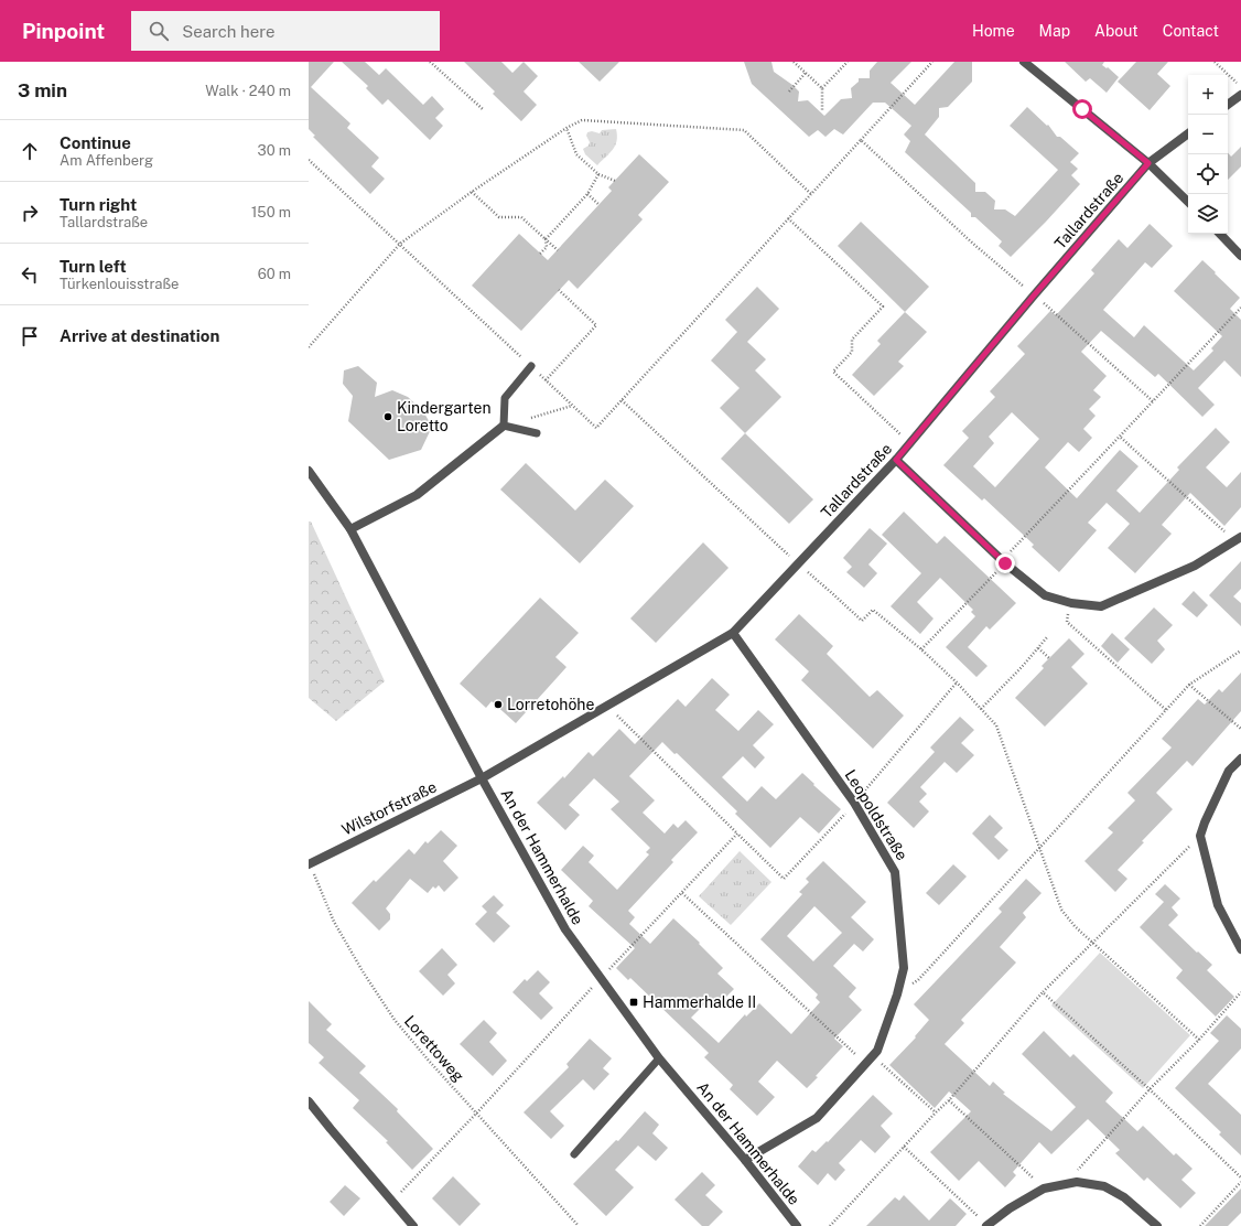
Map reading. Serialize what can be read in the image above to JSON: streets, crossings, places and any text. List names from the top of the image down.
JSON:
{
  "streets": {
    "street": [
      "Tallardstraße",
      "Wilstorfstraße",
      "Leopoldstraße",
      "An der Hammerhalde"
    ],
    "path": ["Lorettoweg"]
  },
  "crossings": [
    ["Tallardstraße", "Wilstorfstraße"],
    ["Tallardstraße", "Leopoldstraße"],
    ["Tallardstraße", "An der Hammerhalde"],
    ["Wilstorfstraße", "An der Hammerhalde"],
    ["Wilstorfstraße", "Lorettoweg"],
    ["Leopoldstraße", "An der Hammerhalde"]
  ],
  "places": {
    "other": ["Kindergarten Loretto", "Lorretohöhe"],
    "transit": ["Hammerhalde II"]
  },
  "page": {
    "header": "Pinpoint",
    "search": "Search here",
    "nav": [
      "Home",
      "Map",
      "About",
      "Contact"
    ],
    "heading": ["3 min", "Walk · 240 m"],
    "map_buttons": ["+", "−"],
    "list": [
      ["Continue", "Am Affenberg", "30 m"],
      ["Turn right", "Tallardstraße", "150 m"],
      ["Turn left", "Türkenlouisstraße", "60 m"],
      "Arrive at destination"
    ]
  }
}
